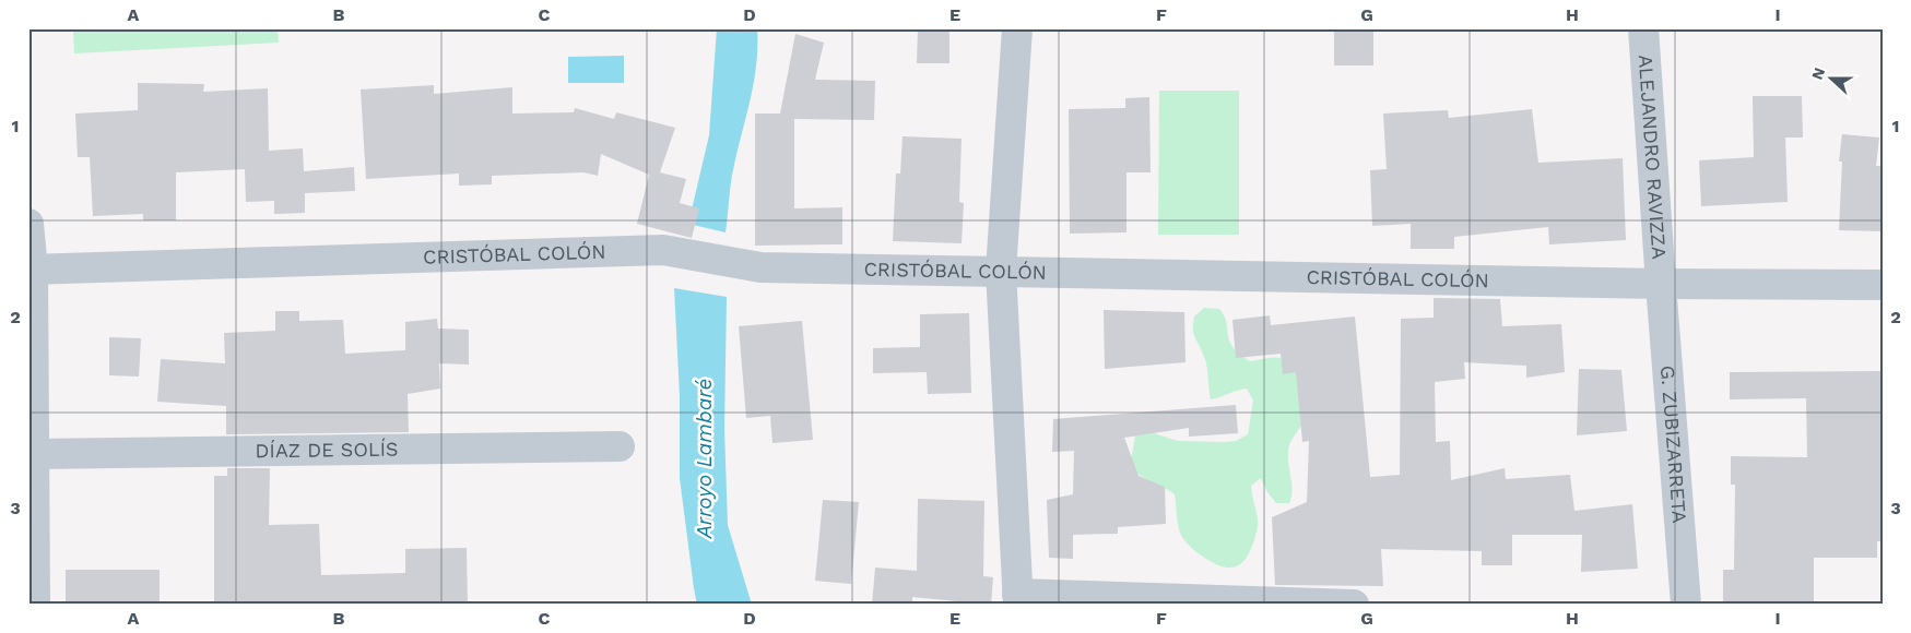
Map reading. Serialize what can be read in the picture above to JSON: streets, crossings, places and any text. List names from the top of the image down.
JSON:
{
  "streets": {
    "street": [
      "ALEJANDRO RAVIZZA",
      "CRISTÓBAL COLÓN",
      "G. ZUBIZARRETA",
      "DÍAZ DE SOLÍS"
    ]
  },
  "crossings": [
    ["ALEJANDRO RAVIZZA", "CRISTÓBAL COLÓN"],
    ["ALEJANDRO RAVIZZA", "G. ZUBIZARRETA"],
    ["CRISTÓBAL COLÓN", "G. ZUBIZARRETA"]
  ],
  "water": ["Arroyo Lambaré"],
  "north": "left",
  "grid": {
    "columns": [
      "A",
      "B",
      "C",
      "D",
      "E",
      "F",
      "G",
      "H",
      "I"
    ],
    "rows": ["1", "2", "3"]
  }
}
